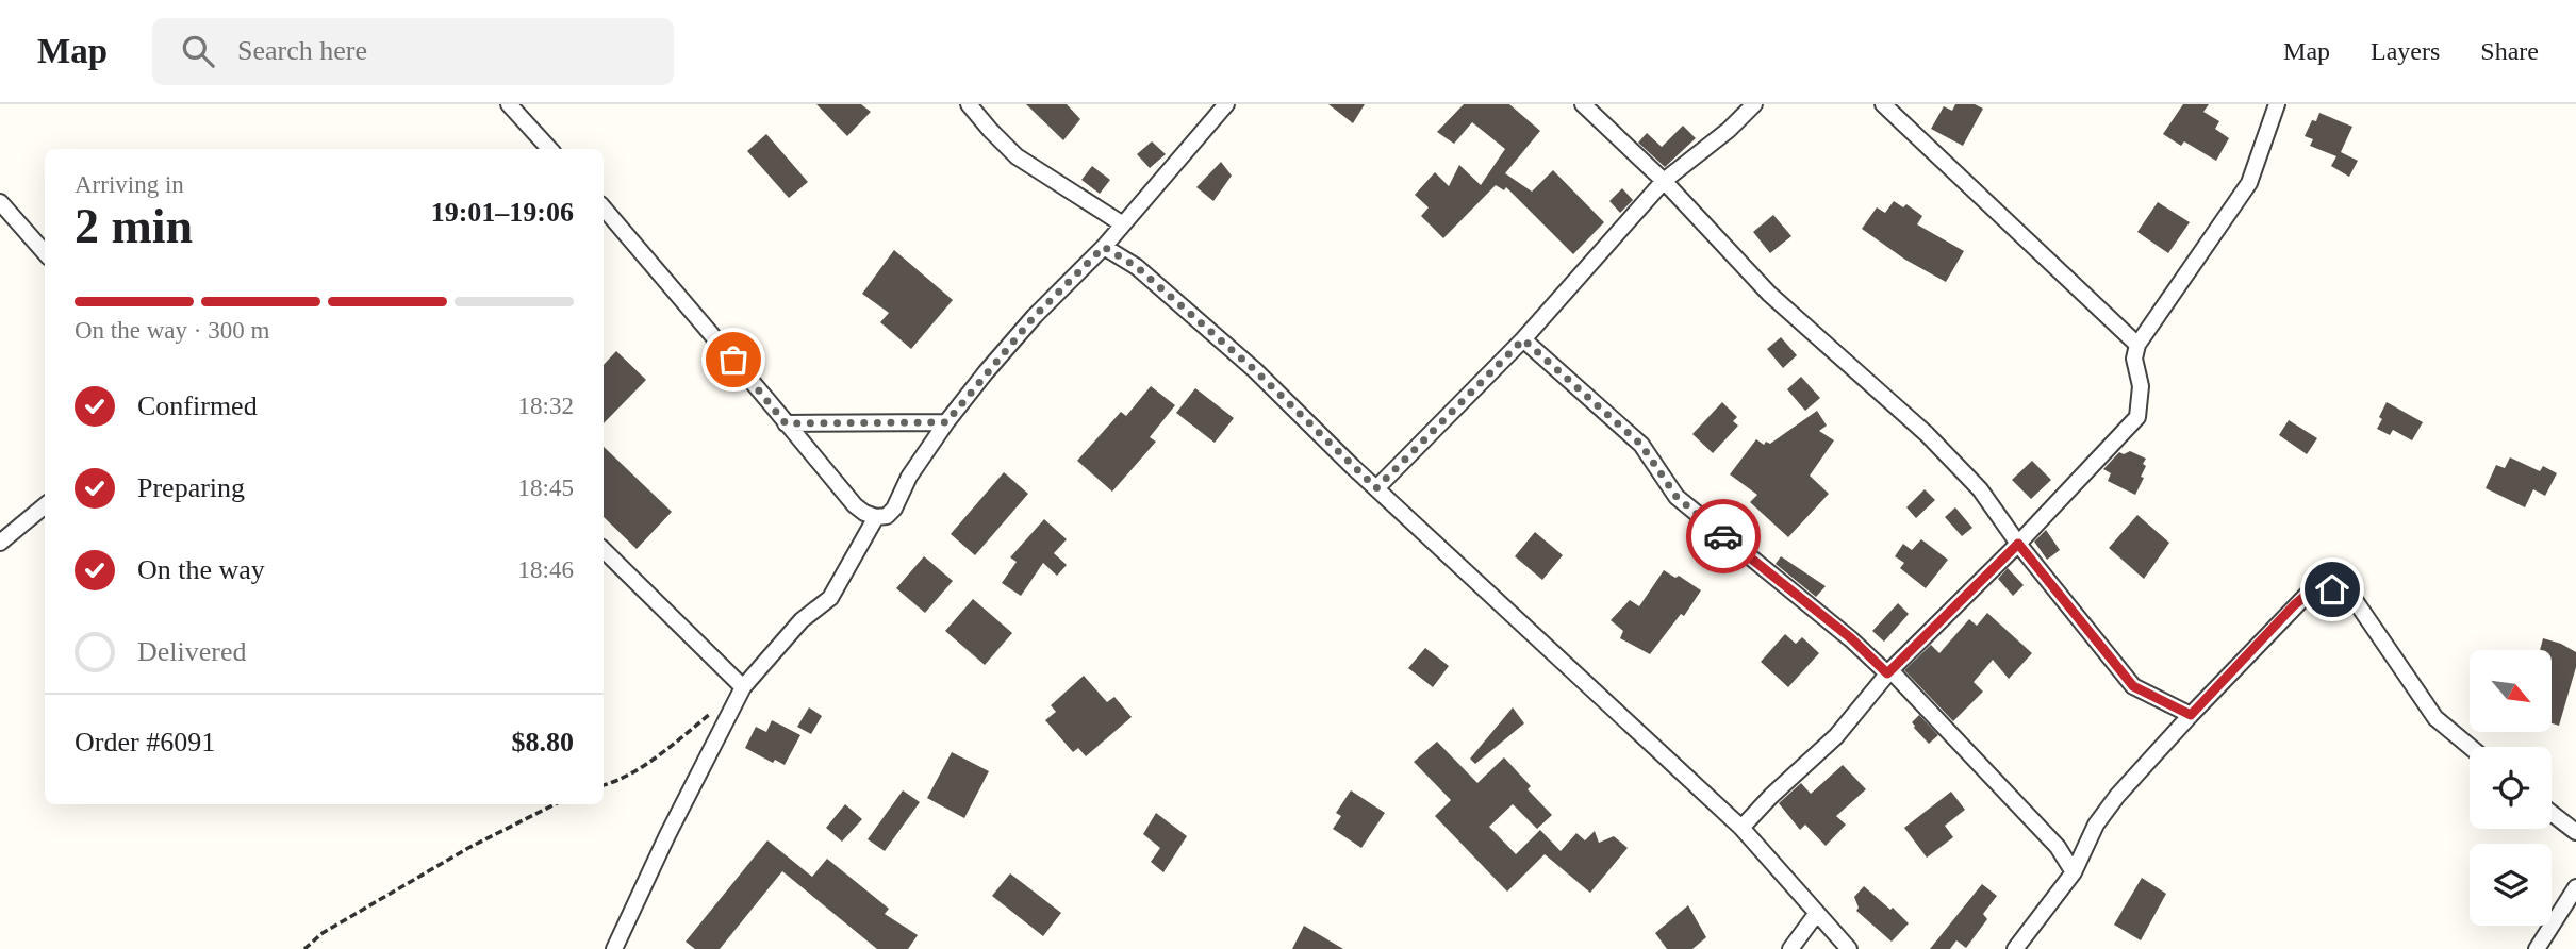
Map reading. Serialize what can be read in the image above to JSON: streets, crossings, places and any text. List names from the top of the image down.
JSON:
{
  "north": "bottom right",
  "page": {
    "header": "Map",
    "search": "Search here",
    "nav": ["Map", "Layers", "Share"],
    "heading": ["2 min", "Arriving in", "19:01–19:06"],
    "panel": ["Order #6091", "$8.80"],
    "bar": "On the way · 300 m",
    "list": [
      ["Confirmed", "18:32"],
      ["Preparing", "18:45"],
      ["On the way", "18:46"],
      "Delivered"
    ]
  }
}
